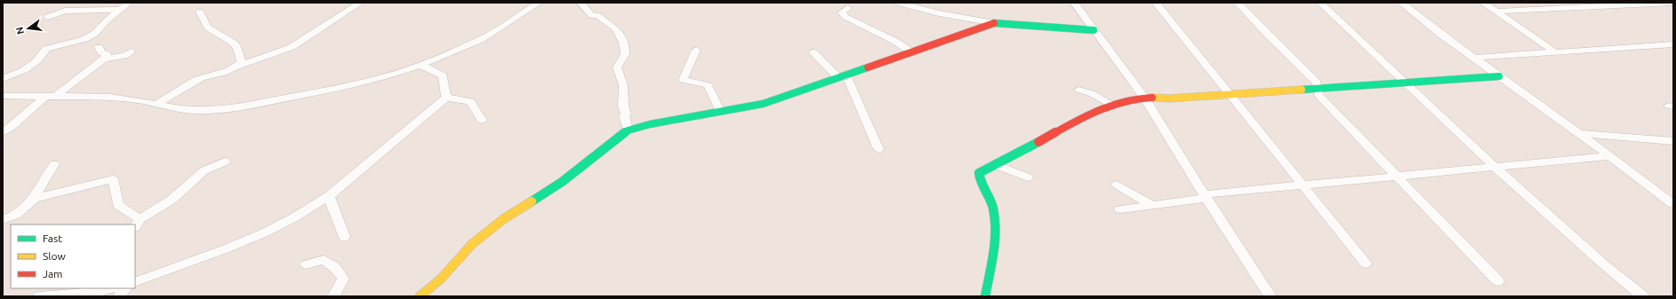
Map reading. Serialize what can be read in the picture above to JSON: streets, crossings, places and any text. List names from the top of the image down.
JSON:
{
  "legend": ["Fast", "Slow", "Jam"],
  "north": "left"
}
